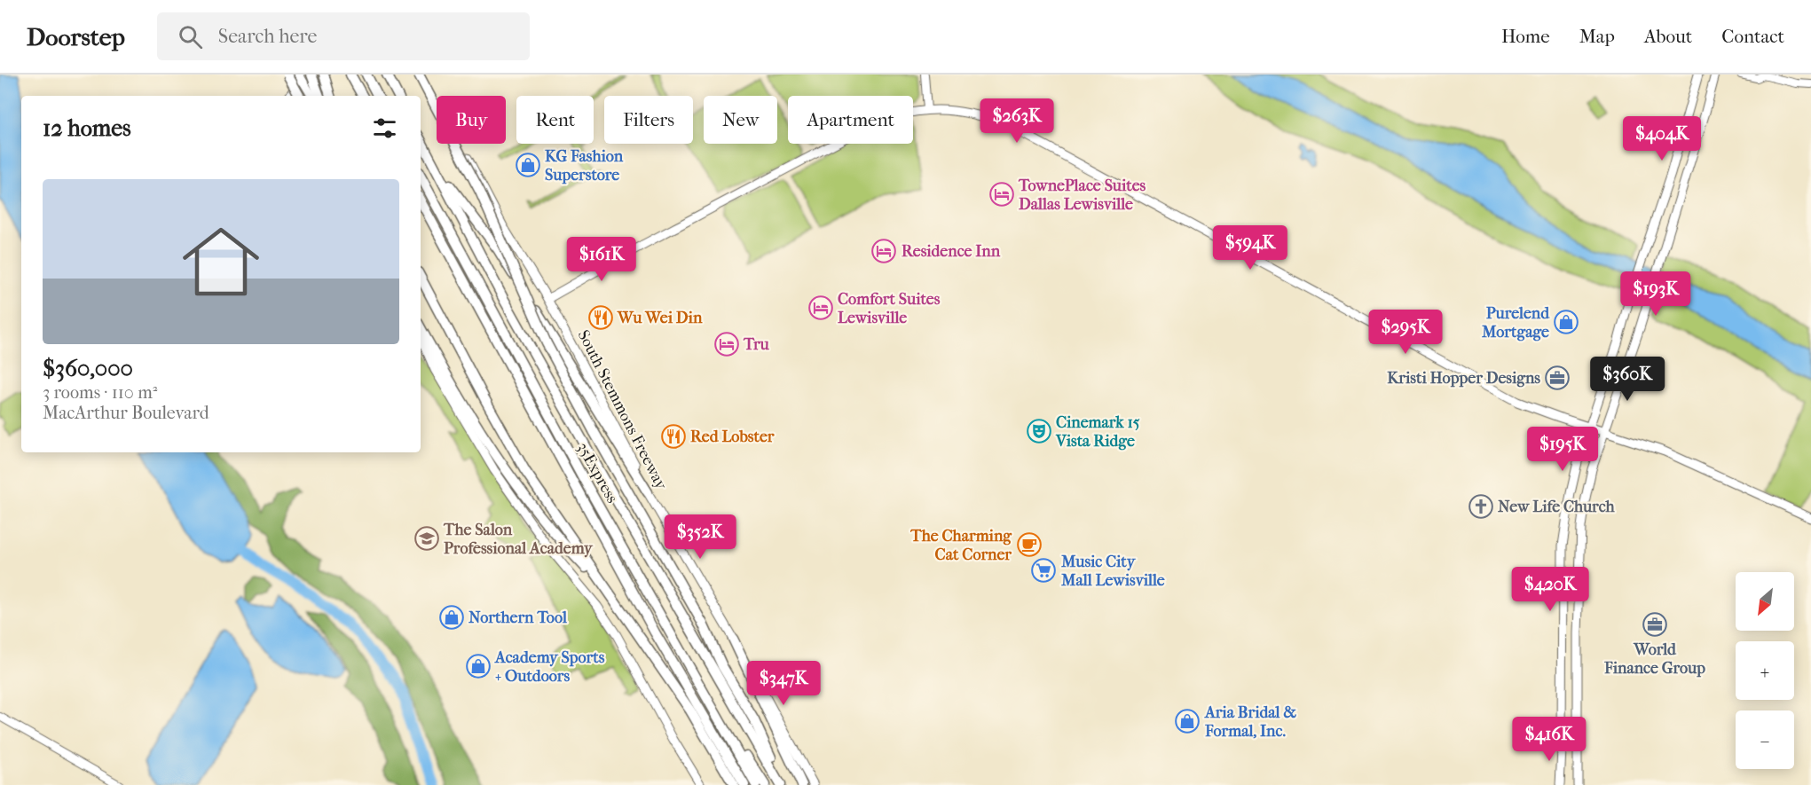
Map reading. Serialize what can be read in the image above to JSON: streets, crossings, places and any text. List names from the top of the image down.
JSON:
{
  "streets": {
    "highway": ["35Express"],
    "main road": ["South Stemmons Freeway"]
  },
  "places": {
    "shop": [
      "KG Fashion Superstore",
      "Purelend Mortgage",
      "Northern Tool",
      "Academy Sports + Outdoors",
      "Aria Bridal & Formal, Inc."
    ],
    "hotel": [
      "TownePlace Suites Dallas Lewisville",
      "Residence Inn",
      "Comfort Suites Lewisville",
      "Tru"
    ],
    "restaurant": ["Wu Wei Din", "Red Lobster"],
    "office": ["Kristi Hopper Designs", "World Finance Group"],
    "theatre": ["Cinemark 15 Vista Ridge"],
    "church": ["New Life Church"],
    "school or university": ["The Salon Professional Academy"],
    "cafe": ["The Charming Cat Corner"],
    "supermarket": ["Music City Mall Lewisville"]
  },
  "north": "bottom left",
  "page": {
    "header": "Doorstep",
    "search": "Search here",
    "nav": [
      "Home",
      "Map",
      "About",
      "Contact"
    ],
    "chip": [
      "Buy",
      "Rent",
      "Filters",
      "New",
      "Apartment"
    ],
    "heading": "12 homes",
    "price": [
      "$263K",
      "$404K",
      "$594K",
      "$161K",
      "$193K",
      "$295K",
      "$360K",
      "$195K",
      "$352K",
      "$420K",
      "$347K",
      "$416K"
    ],
    "list": [
      {
        "name": "$360,000",
        "note": "3 rooms · 110 m² · MacArthur Boulevard"
      }
    ],
    "map_buttons": ["+", "−"]
  }
}
